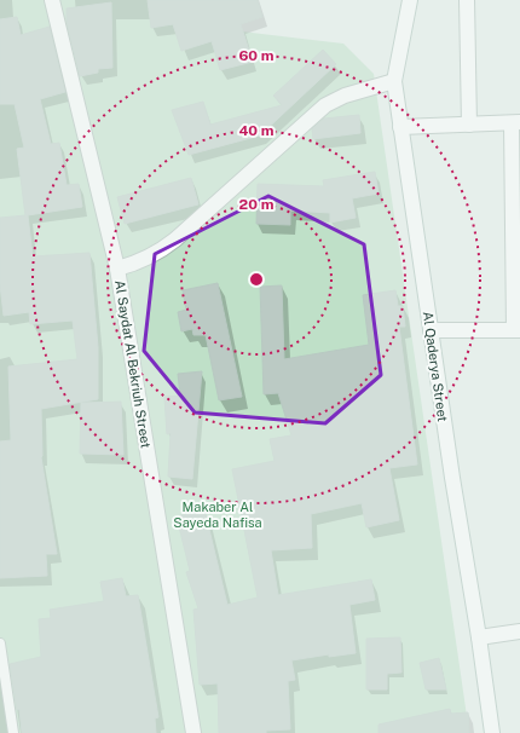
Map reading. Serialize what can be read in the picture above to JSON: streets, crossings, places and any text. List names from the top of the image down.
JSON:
{
  "streets": {
    "street": ["Al Saydat Al Bekriuh Street", "Al Qaderya Street"]
  },
  "parks": ["Makaber Al Sayeda Nafisa"],
  "rings": ["60 m", "40 m", "20 m"]
}
